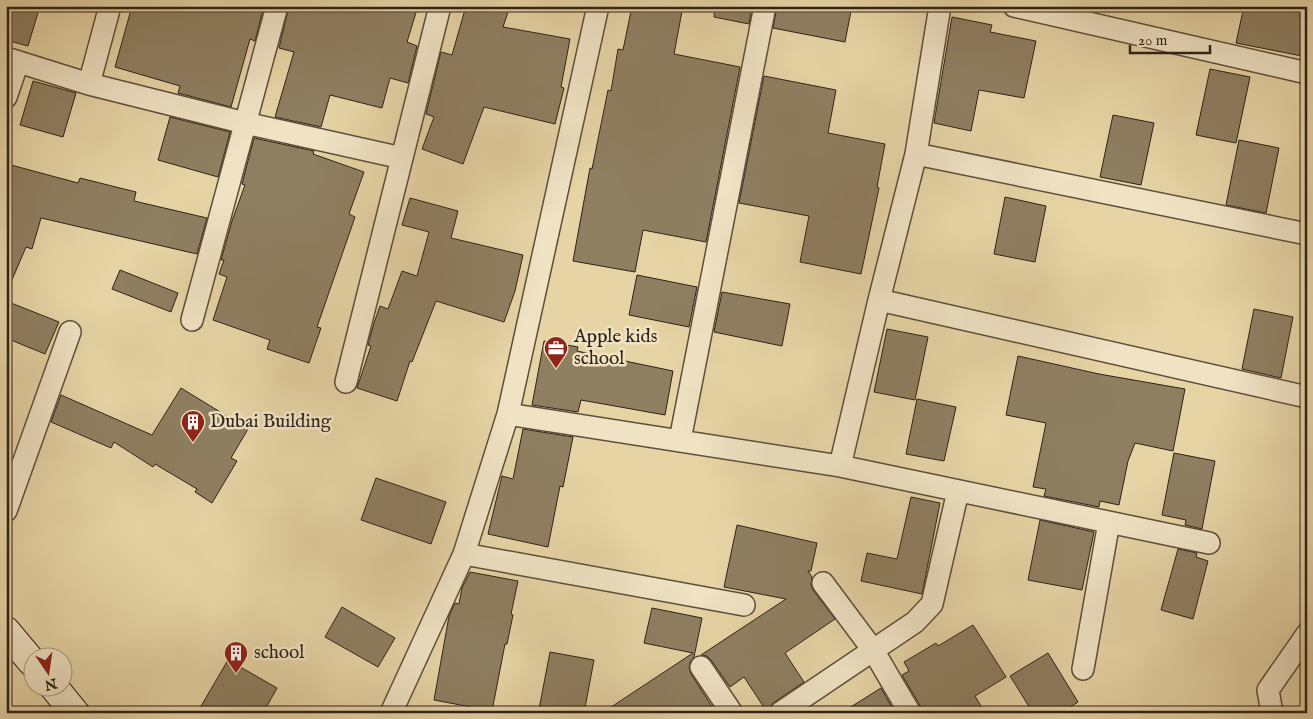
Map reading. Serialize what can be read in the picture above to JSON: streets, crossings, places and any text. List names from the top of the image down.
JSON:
{
  "places": {
    "office": ["Apple kids school"],
    "building": ["Dubai Building", "school"]
  },
  "scale_bar": "20 m",
  "north": "bottom"
}
